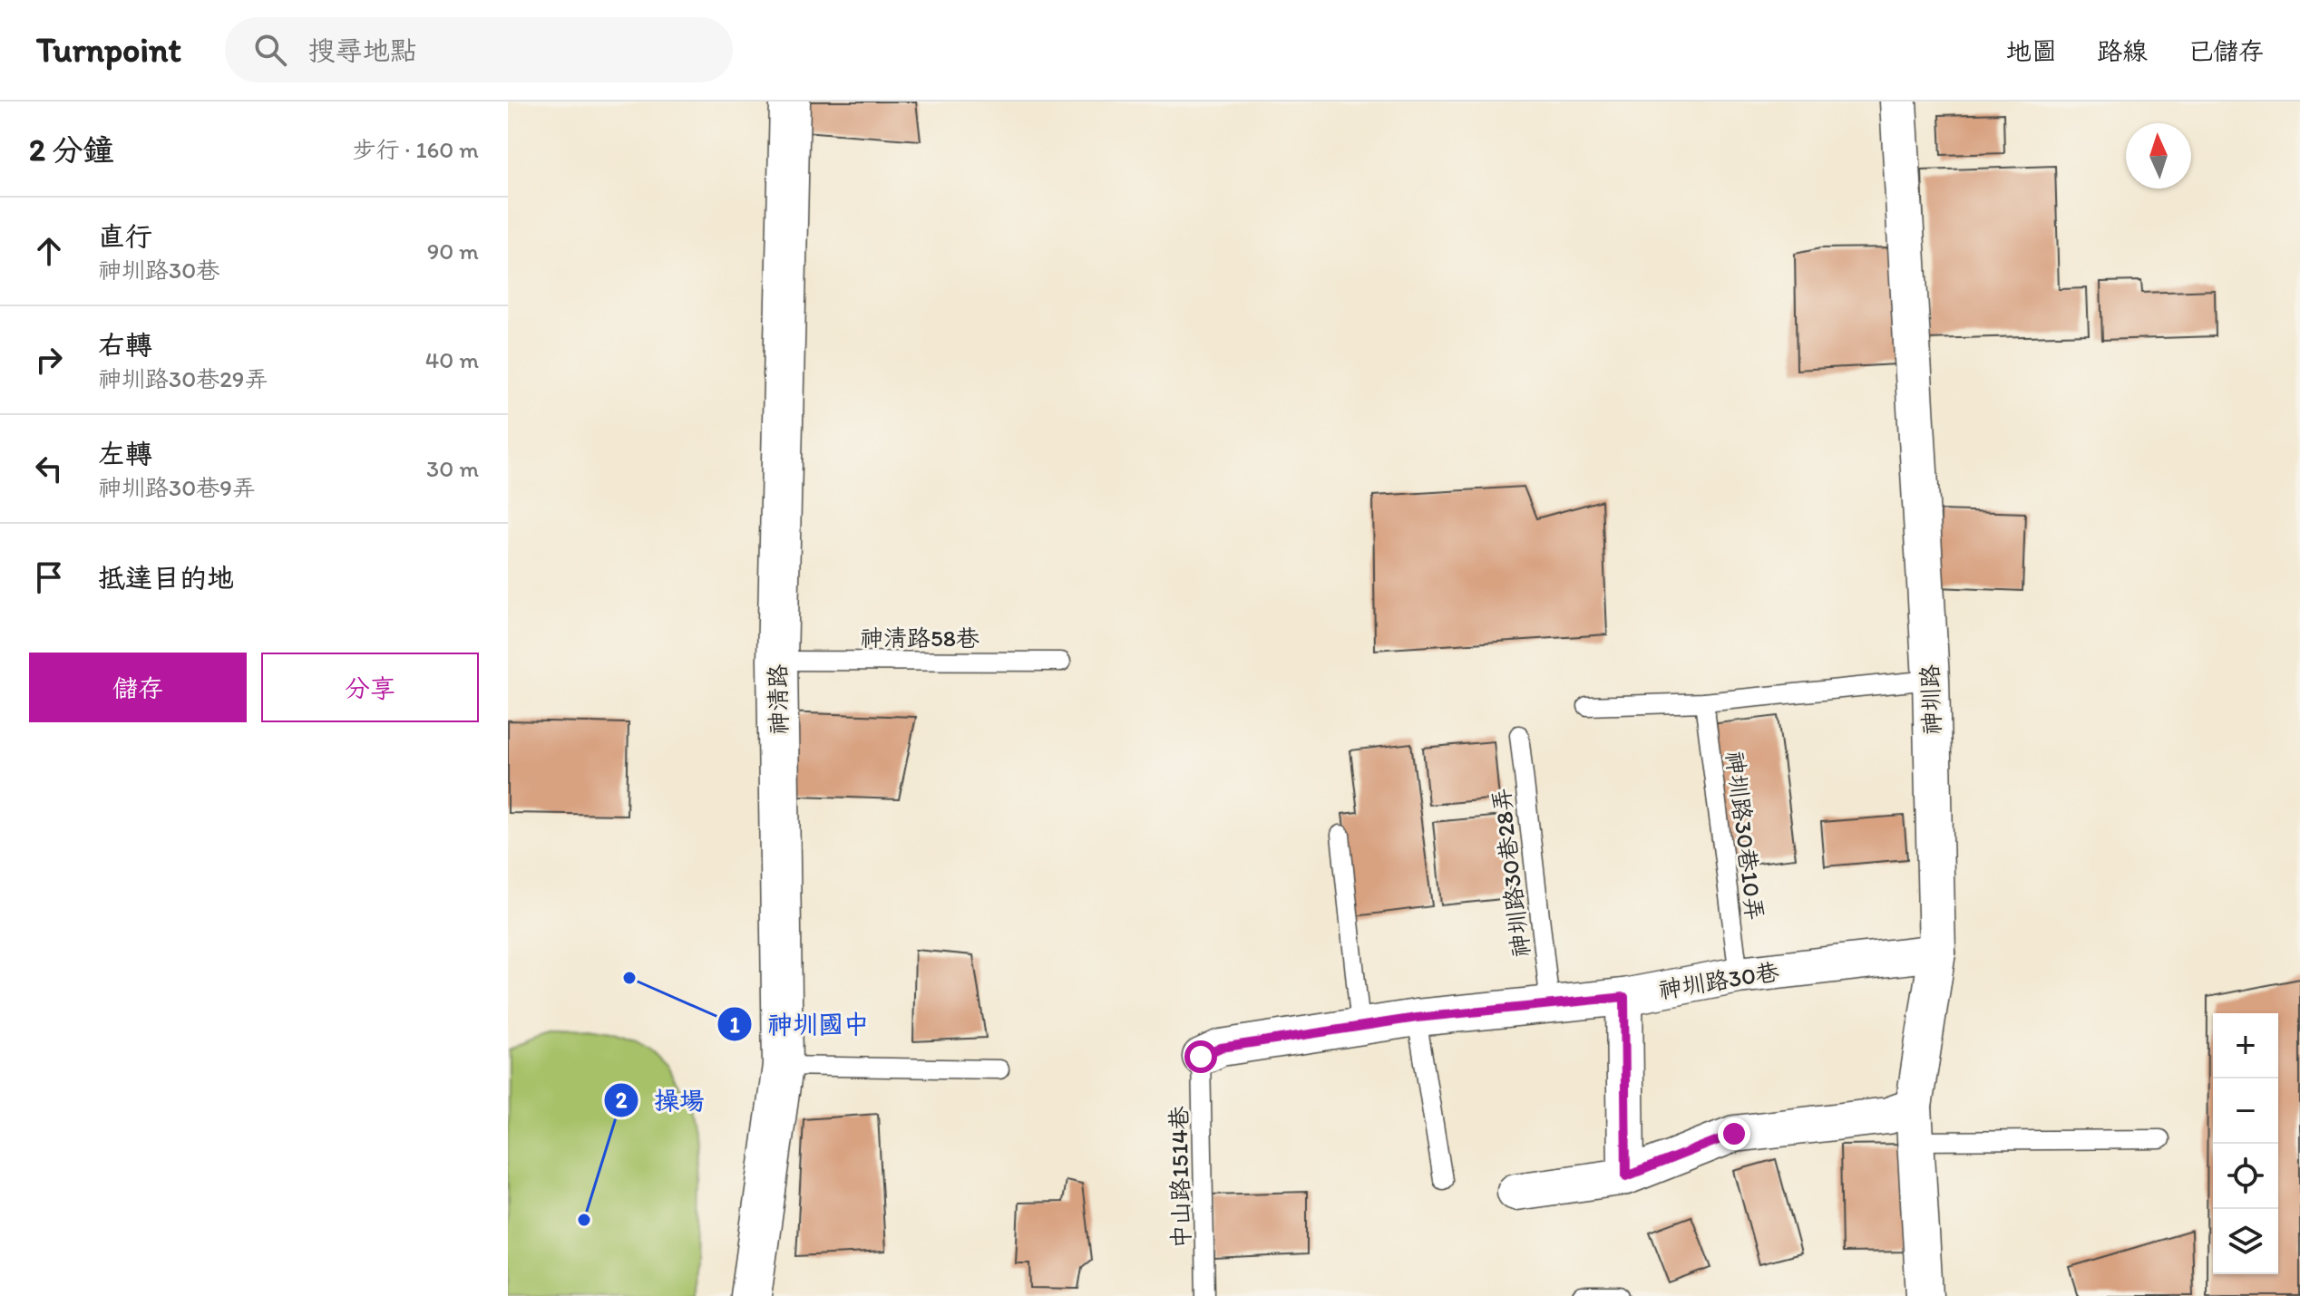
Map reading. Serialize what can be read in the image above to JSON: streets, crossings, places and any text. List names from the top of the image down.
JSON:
{
  "streets": {
    "street": ["神清路", "神圳路", "神圳路30巷"],
    "lane": [
      "神清路58巷",
      "神圳路30巷10弄",
      "神圳路30巷28弄",
      "中山路1514巷"
    ]
  },
  "crossings": [
    ["神清路58巷", "神清路"],
    ["神圳路", "神圳路30巷"],
    ["神圳路30巷10弄", "神圳路30巷"],
    ["神圳路30巷28弄", "神圳路30巷"],
    ["神圳路30巷", "中山路1514巷"]
  ],
  "places": ["神圳國中", "操場"],
  "north": "top",
  "page": {
    "header": "Turnpoint",
    "search": "搜尋地點",
    "nav": ["地圖", "路線", "已儲存"],
    "heading": ["2 分鐘", "步行 · 160 m"],
    "list": [
      ["直行", "神圳路30巷", "90 m"],
      ["右轉", "神圳路30巷29弄", "40 m"],
      ["左轉", "神圳路30巷9弄", "30 m"],
      "抵達目的地"
    ],
    "buttons": ["儲存", "分享"],
    "map_buttons": ["+", "−"]
  }
}
